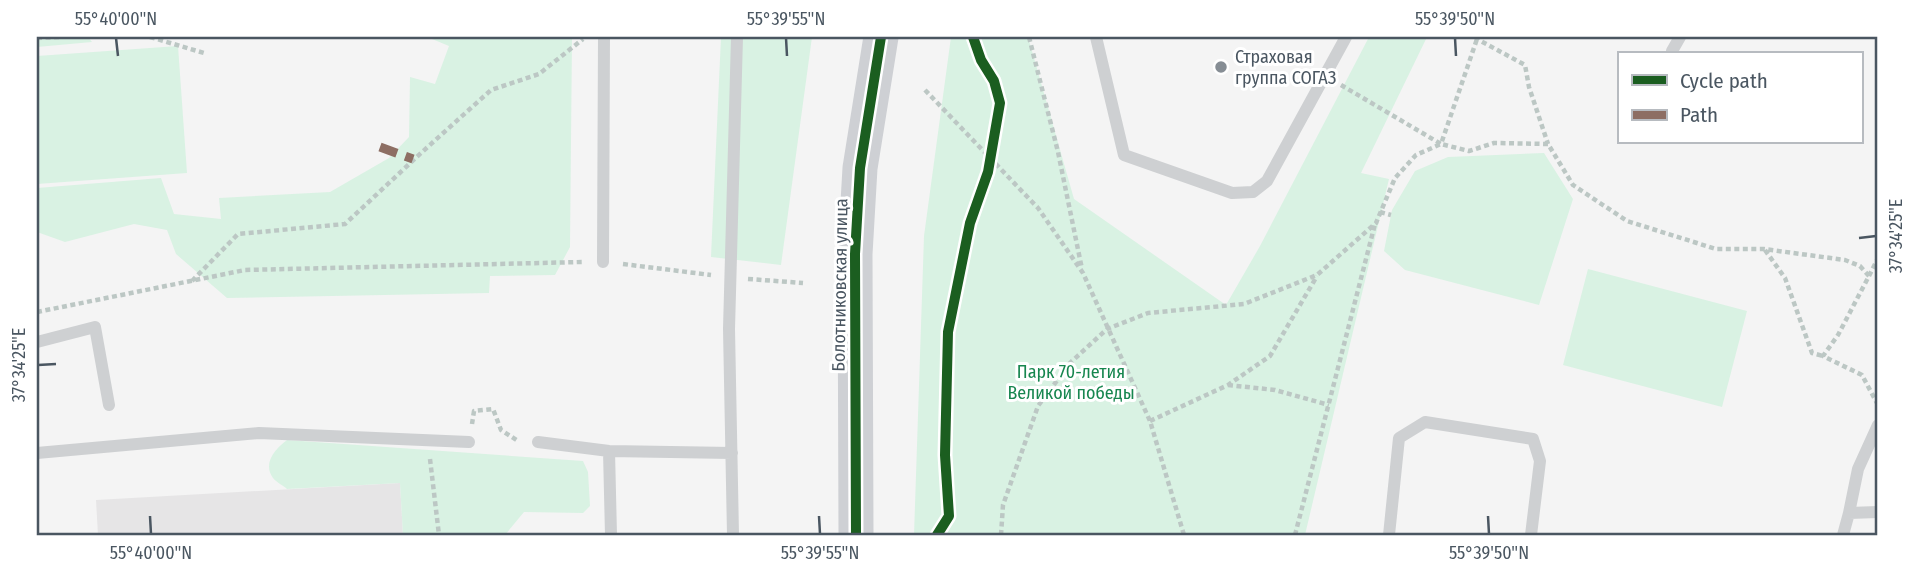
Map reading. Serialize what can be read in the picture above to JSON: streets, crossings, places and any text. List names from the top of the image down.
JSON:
{
  "streets": {
    "street": ["Болотниковская улица"]
  },
  "parks": ["Парк 70-летия Великой победы"],
  "places": ["Страховая группа СОГАЗ"],
  "legend": ["Cycle path", "Path"],
  "coordinates": [
    "55°40'00\"N",
    "55°39'55\"N",
    "55°39'50\"N",
    "37°34'25\"E"
  ]
}
